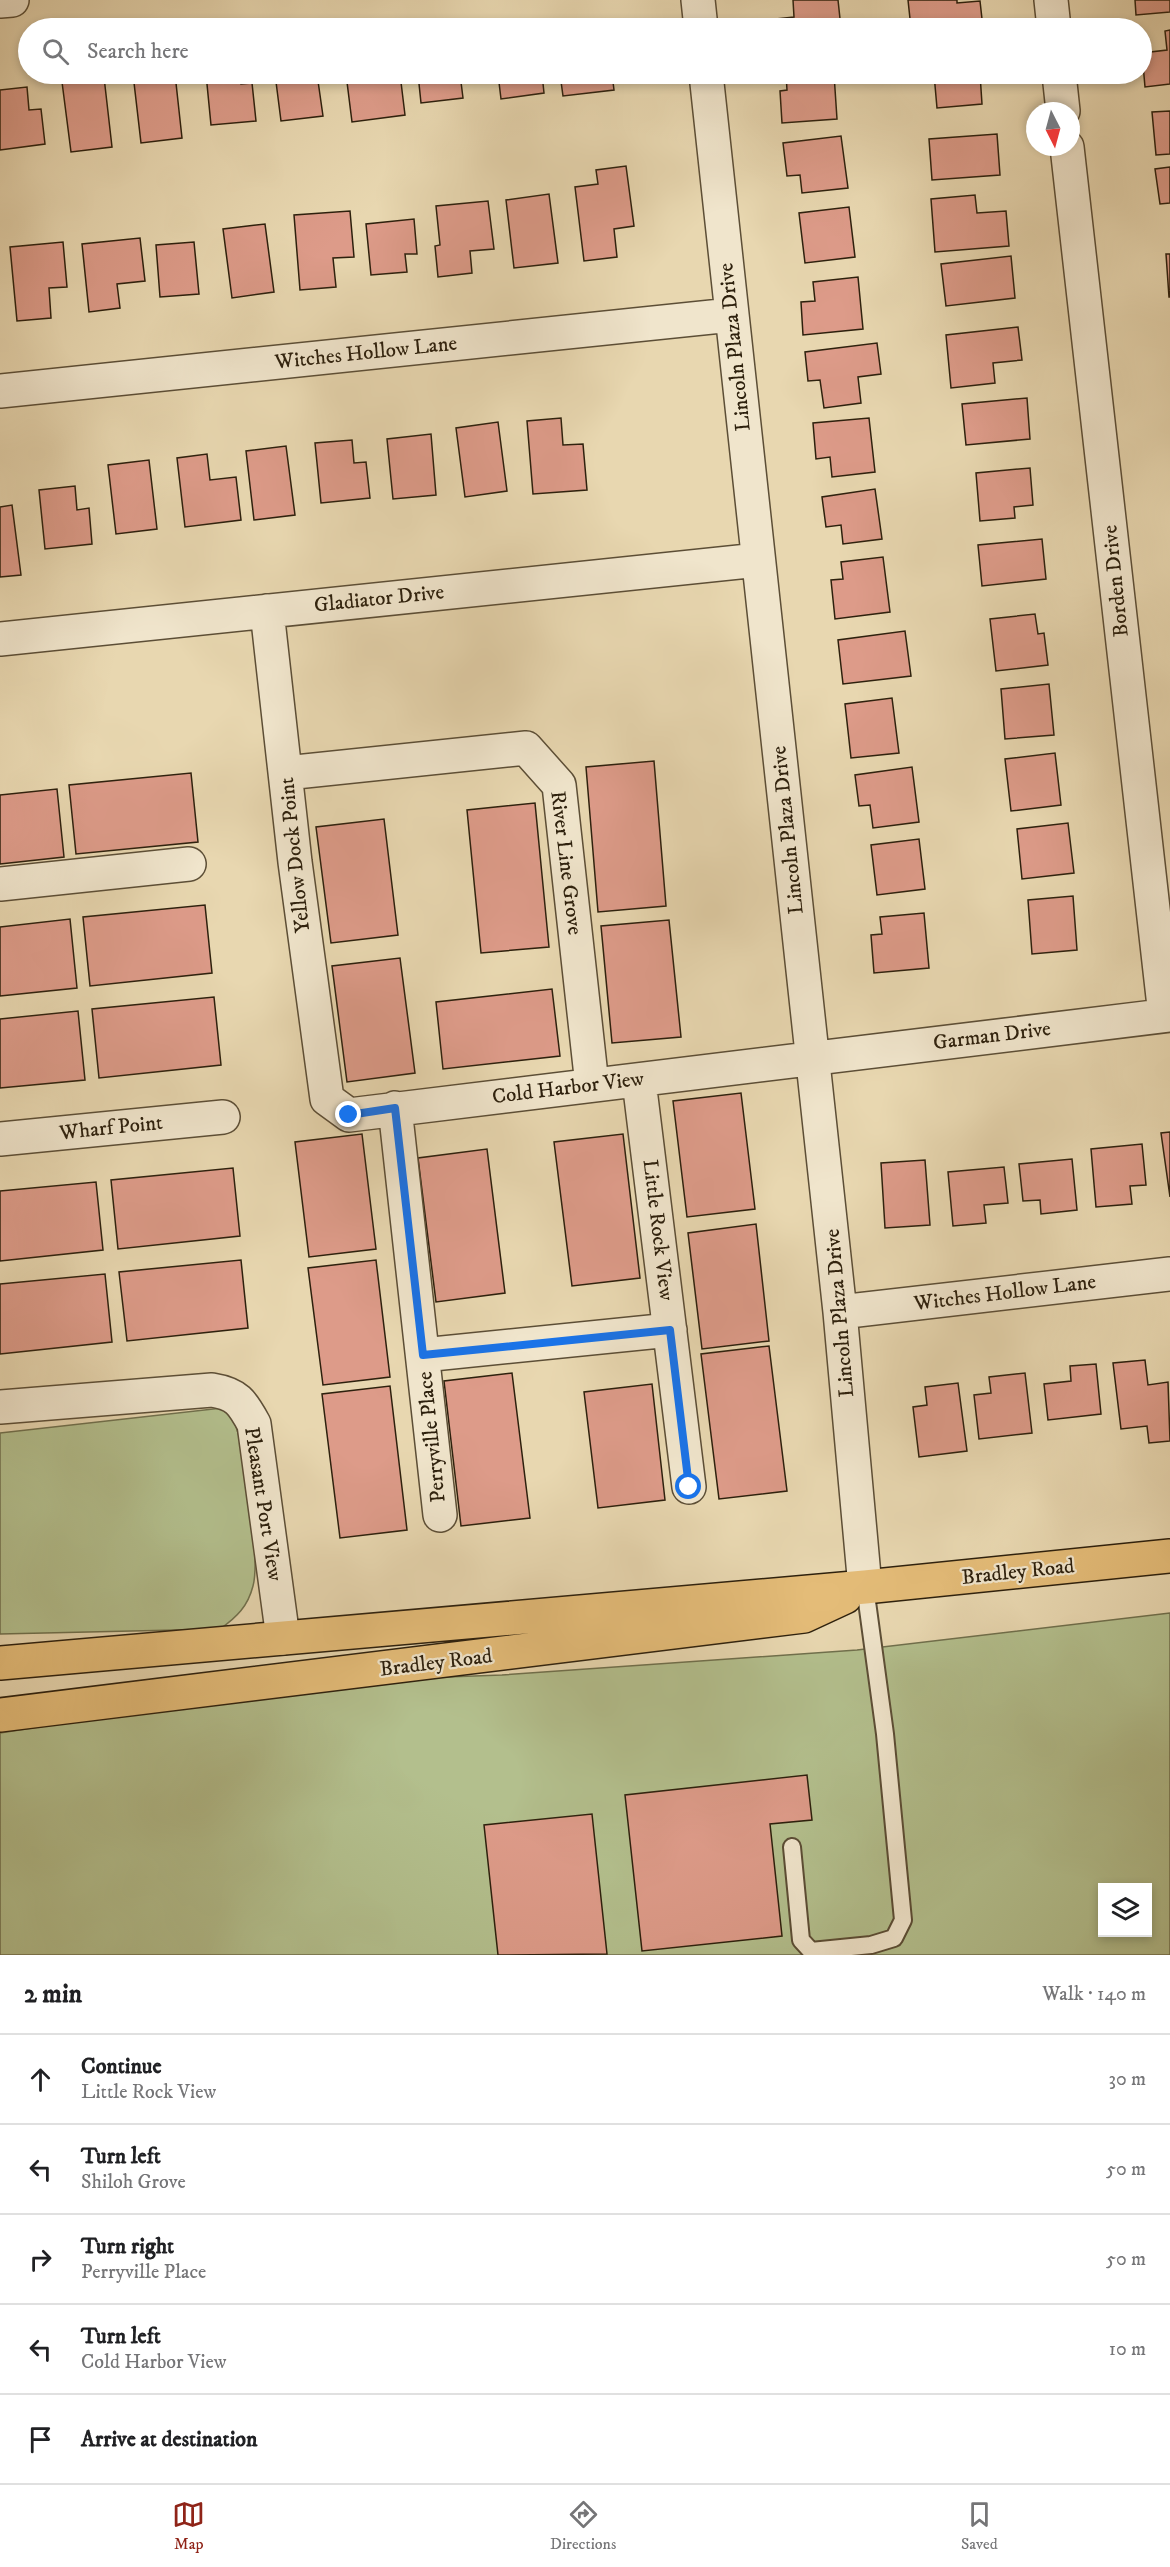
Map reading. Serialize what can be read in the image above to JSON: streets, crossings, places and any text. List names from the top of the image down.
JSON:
{
  "streets": {
    "main road": ["Bradley Road"],
    "street": [
      "Lincoln Plaza Drive",
      "Witches Hollow Lane",
      "Borden Drive",
      "Gladiator Drive",
      "Yellow Dock Point",
      "River Line Grove",
      "Garman Drive",
      "Cold Harbor View",
      "Wharf Point",
      "Little Rock View",
      "Perryville Place",
      "Pleasant Port View"
    ]
  },
  "crossings": [
    ["Lincoln Plaza Drive", "Witches Hollow Lane"],
    ["Lincoln Plaza Drive", "Gladiator Drive"],
    ["Lincoln Plaza Drive", "Garman Drive"],
    ["Lincoln Plaza Drive", "Cold Harbor View"],
    ["Lincoln Plaza Drive", "Bradley Road"],
    ["Borden Drive", "Garman Drive"],
    ["Gladiator Drive", "Yellow Dock Point"],
    ["Yellow Dock Point", "River Line Grove"],
    ["Yellow Dock Point", "Cold Harbor View"],
    ["River Line Grove", "Cold Harbor View"],
    ["Garman Drive", "Cold Harbor View"],
    ["Cold Harbor View", "Little Rock View"],
    ["Cold Harbor View", "Perryville Place"],
    ["Pleasant Port View", "Bradley Road"]
  ],
  "north": "bottom",
  "page": {
    "search": "Search here",
    "heading": ["2 min", "Walk · 140 m"],
    "list": [
      ["Continue", "Little Rock View", "30 m"],
      ["Turn left", "Shiloh Grove", "50 m"],
      ["Turn right", "Perryville Place", "50 m"],
      ["Turn left", "Cold Harbor View", "10 m"],
      "Arrive at destination"
    ],
    "nav": ["Map", "Directions", "Saved"]
  }
}
